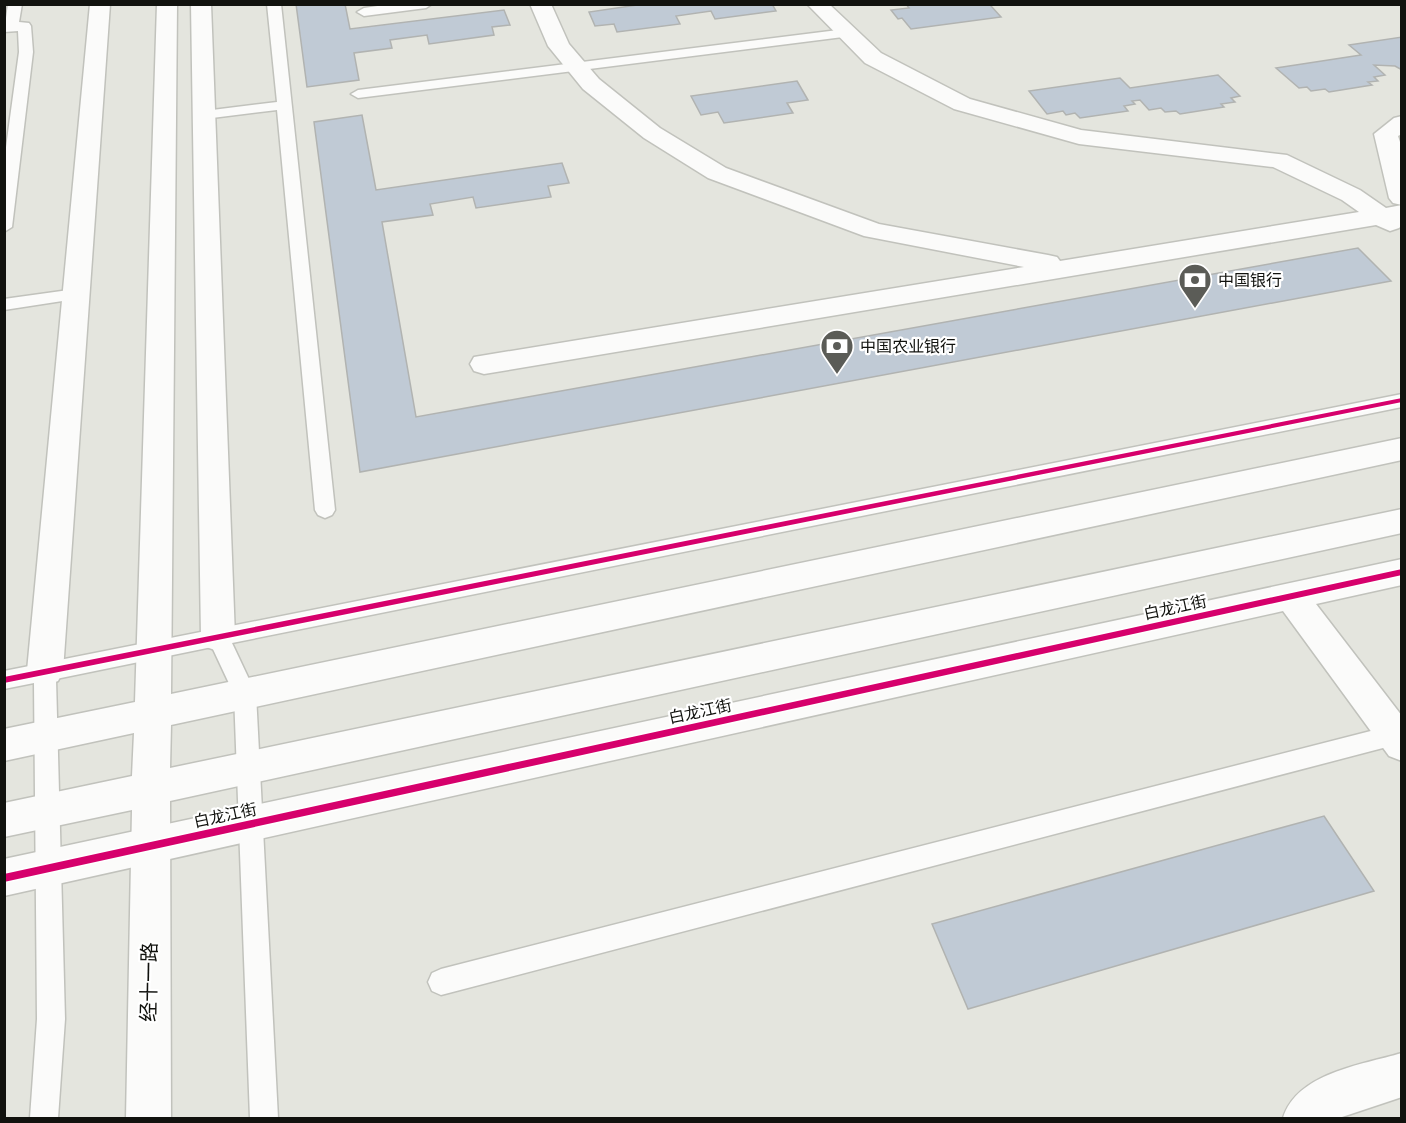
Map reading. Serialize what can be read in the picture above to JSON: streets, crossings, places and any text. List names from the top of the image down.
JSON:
{
  "streets": {
    "street": ["白龙江街", "经十一路"]
  },
  "crossings": [
    ["白龙江街", "经十一路"]
  ],
  "places": {
    "bank": ["中国银行", "中国农业银行"]
  }
}
